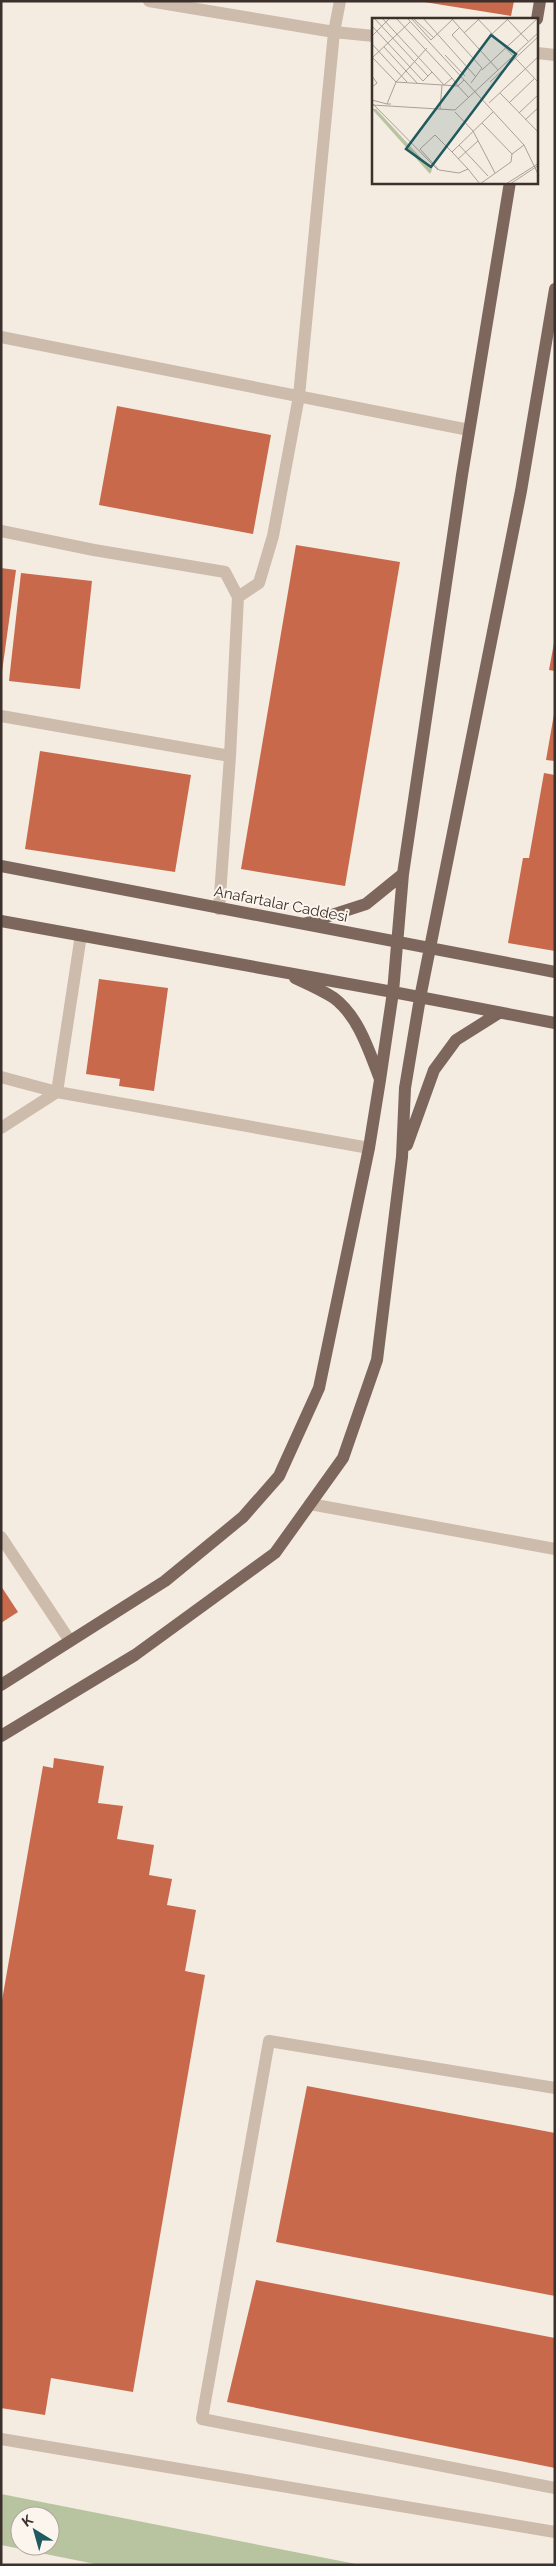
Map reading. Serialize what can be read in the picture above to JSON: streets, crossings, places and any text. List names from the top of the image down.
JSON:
{
  "streets": {
    "main road": ["Anafartalar Caddesi"]
  },
  "north": "top left"
}
